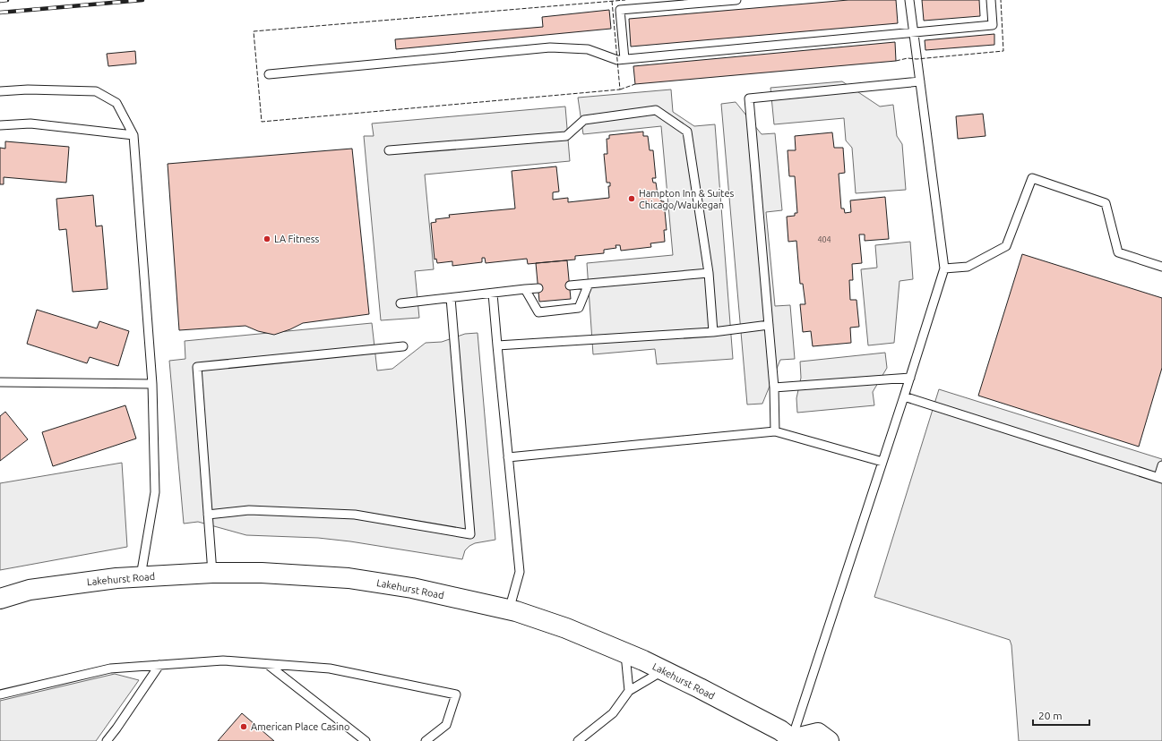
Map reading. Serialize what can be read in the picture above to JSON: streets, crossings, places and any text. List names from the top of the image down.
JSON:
{
  "streets": {
    "street": ["Lakehurst Road"]
  },
  "places": ["Hampton Inn & Suites Chicago/Waukegan", "LA Fitness", "American Place Casino"],
  "house_numbers": ["404"],
  "scale_bar": "20 m"
}
